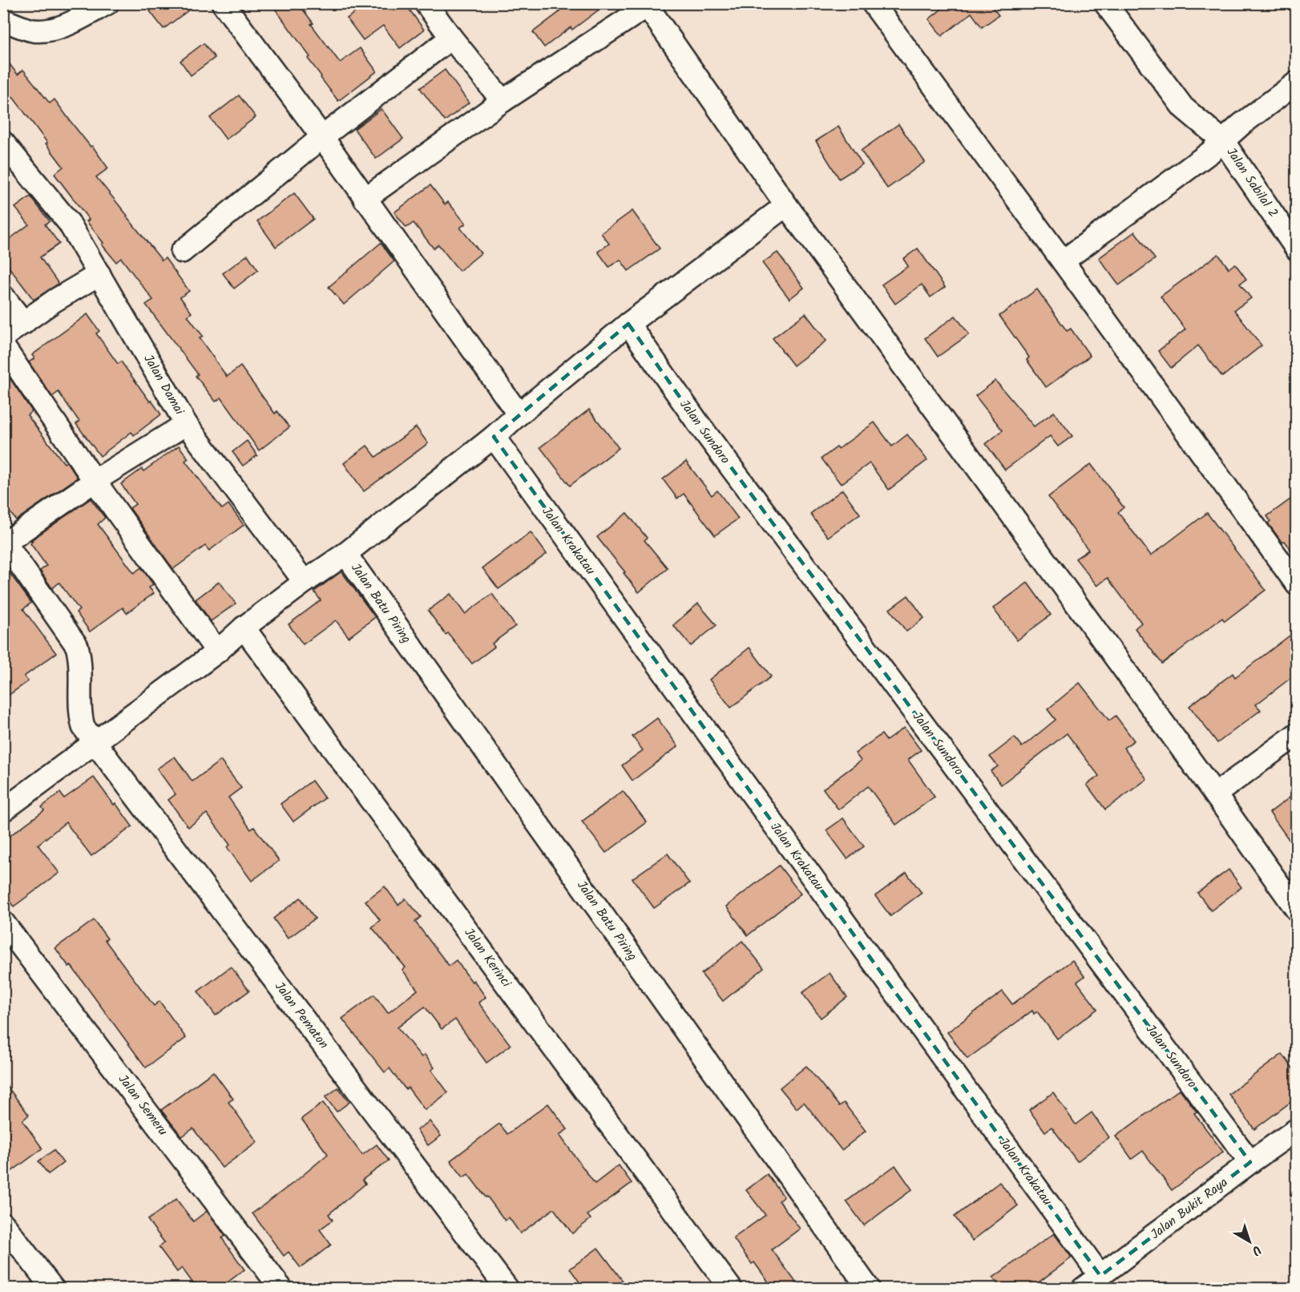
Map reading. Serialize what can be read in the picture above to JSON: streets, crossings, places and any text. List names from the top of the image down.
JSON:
{
  "streets": {
    "street": [
      "Jalan Sabilal 2",
      "Jalan Damai",
      "Jalan Sundoro",
      "Jalan Krakatau",
      "Jalan Batu Piring",
      "Jalan Kerinci",
      "Jalan Pematon",
      "Jalan Semeru",
      "Jalan Bukit Raya"
    ]
  },
  "crossings": [
    ["Jalan Sundoro", "Jalan Bukit Raya"],
    ["Jalan Krakatau", "Jalan Bukit Raya"]
  ],
  "north": "bottom right"
}
